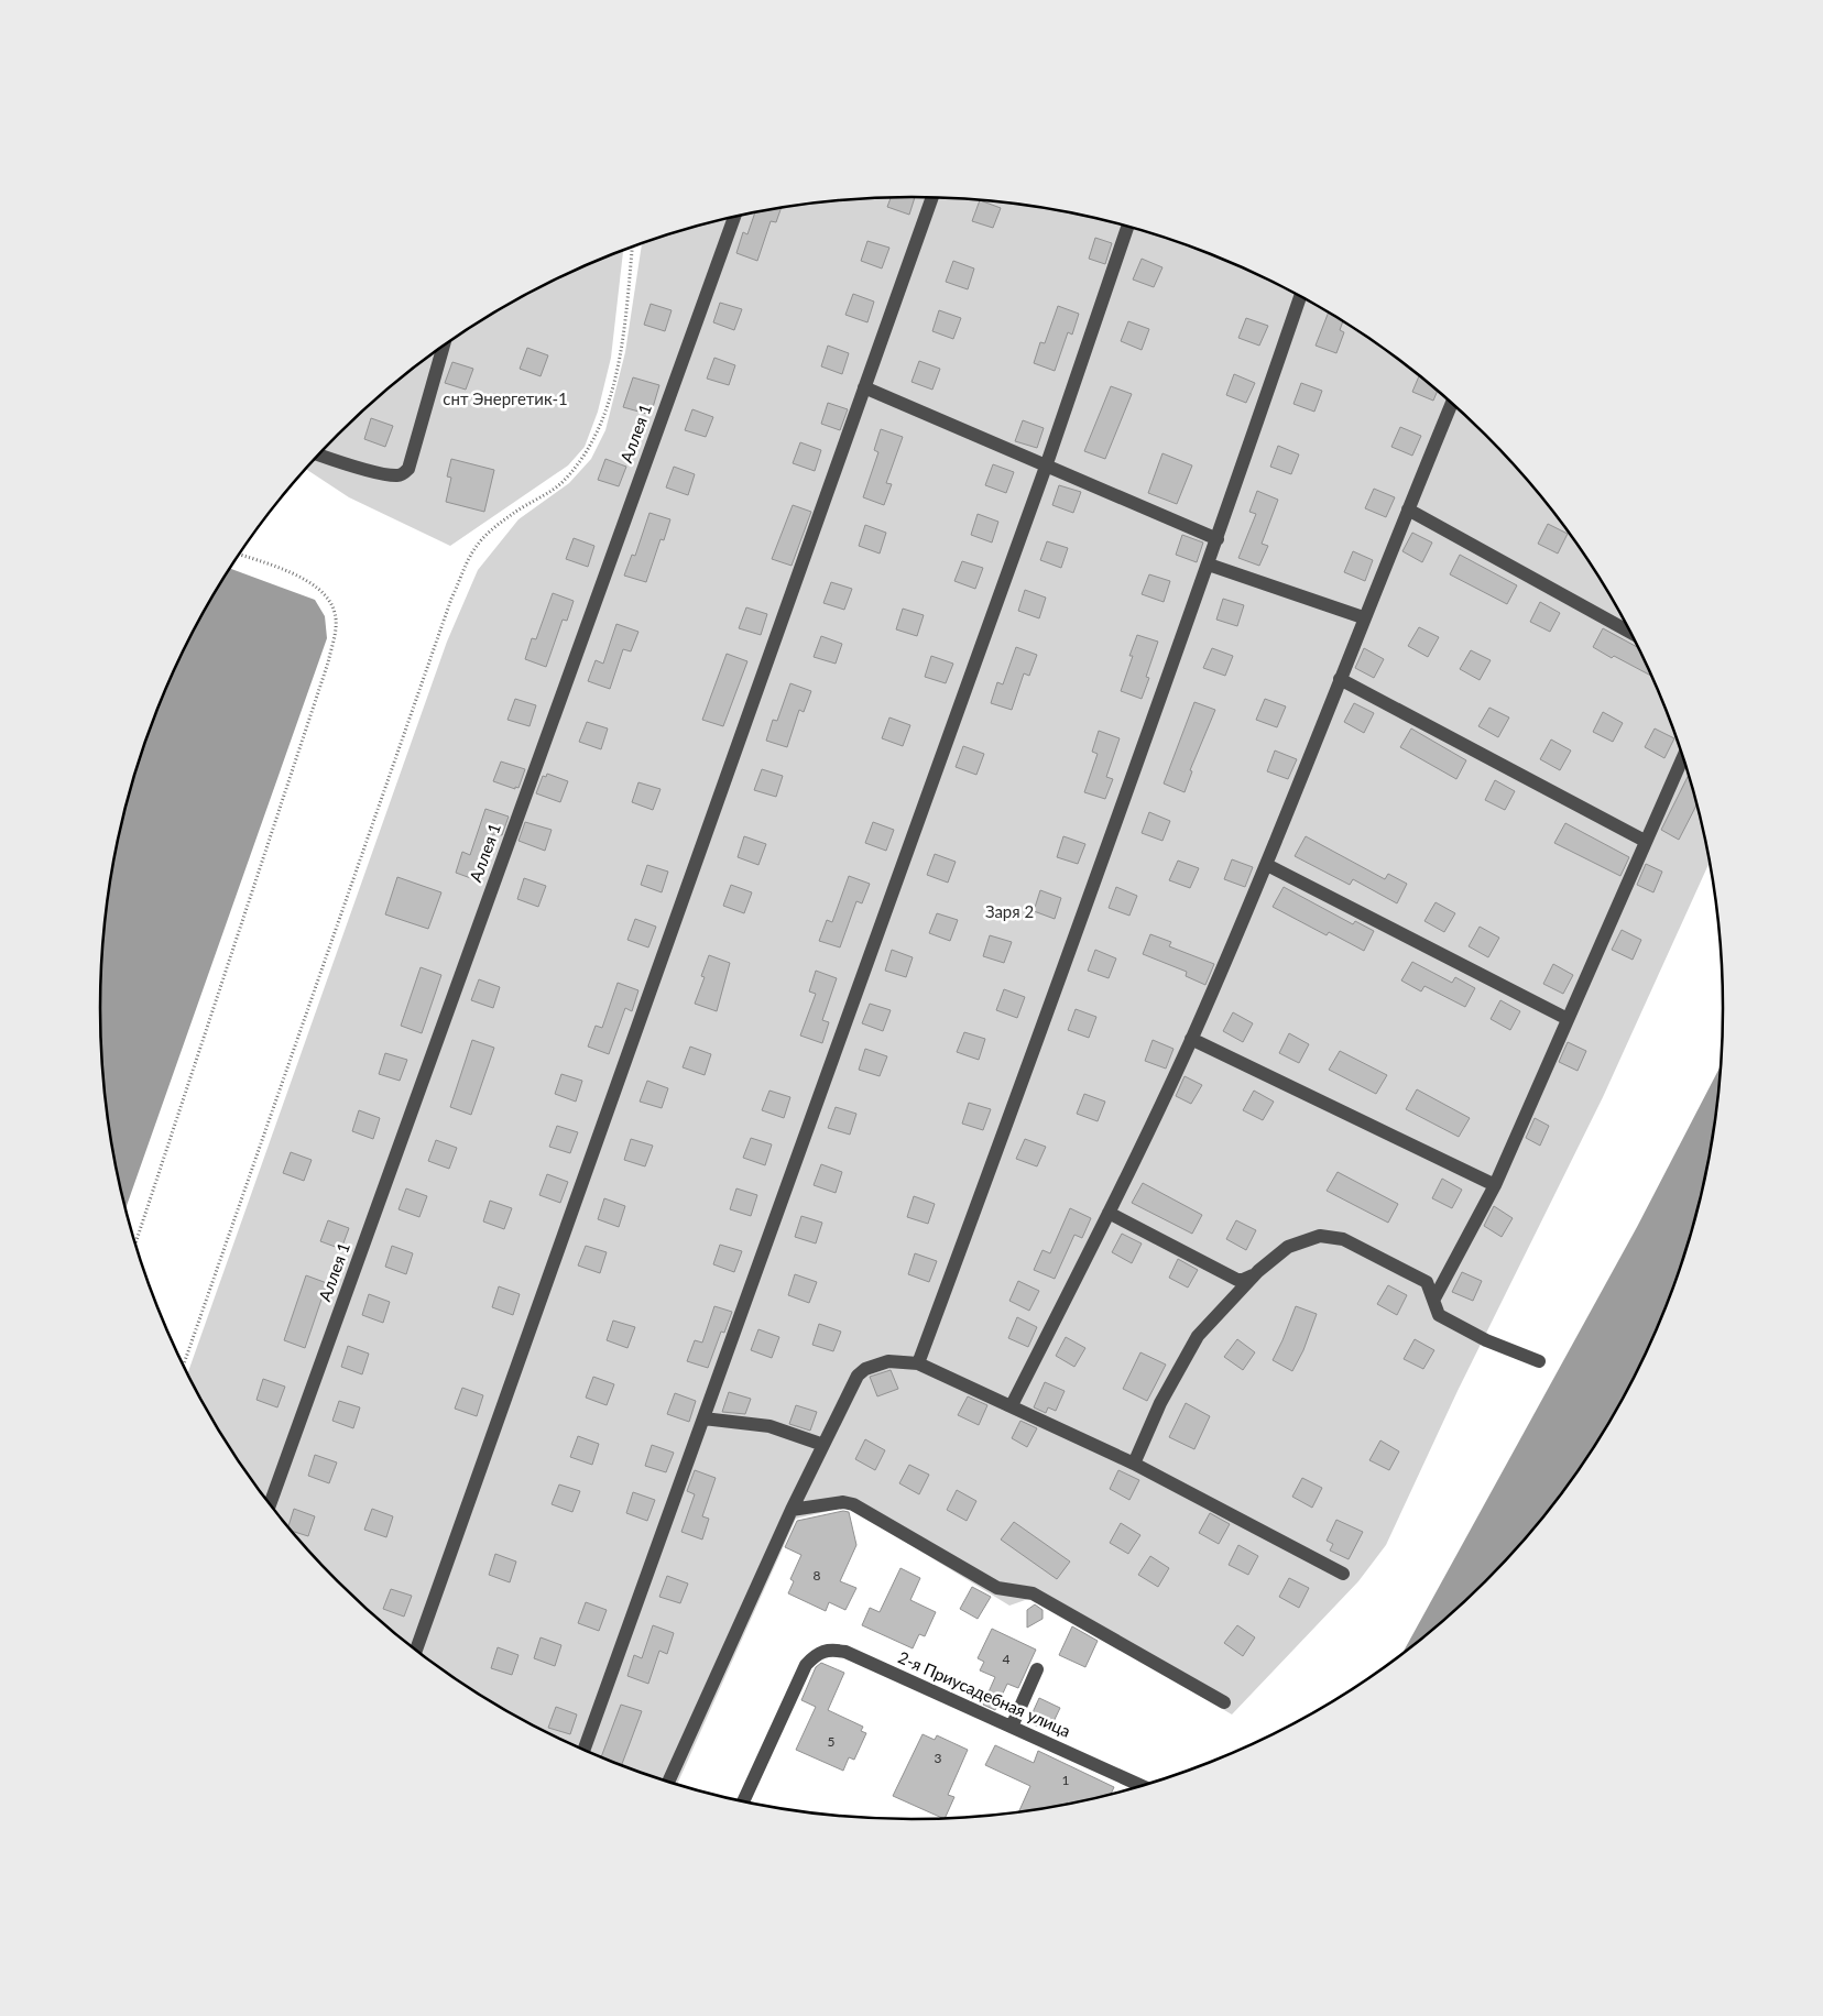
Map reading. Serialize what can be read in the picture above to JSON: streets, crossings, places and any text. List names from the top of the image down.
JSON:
{
  "streets": {
    "street": ["Аллея 1", "2-я Приусадебная улица"]
  },
  "parks": ["снт Энергетик-1", "Заря 2"],
  "house_numbers": [
    "8",
    "4",
    "5",
    "3",
    "1"
  ]
}
